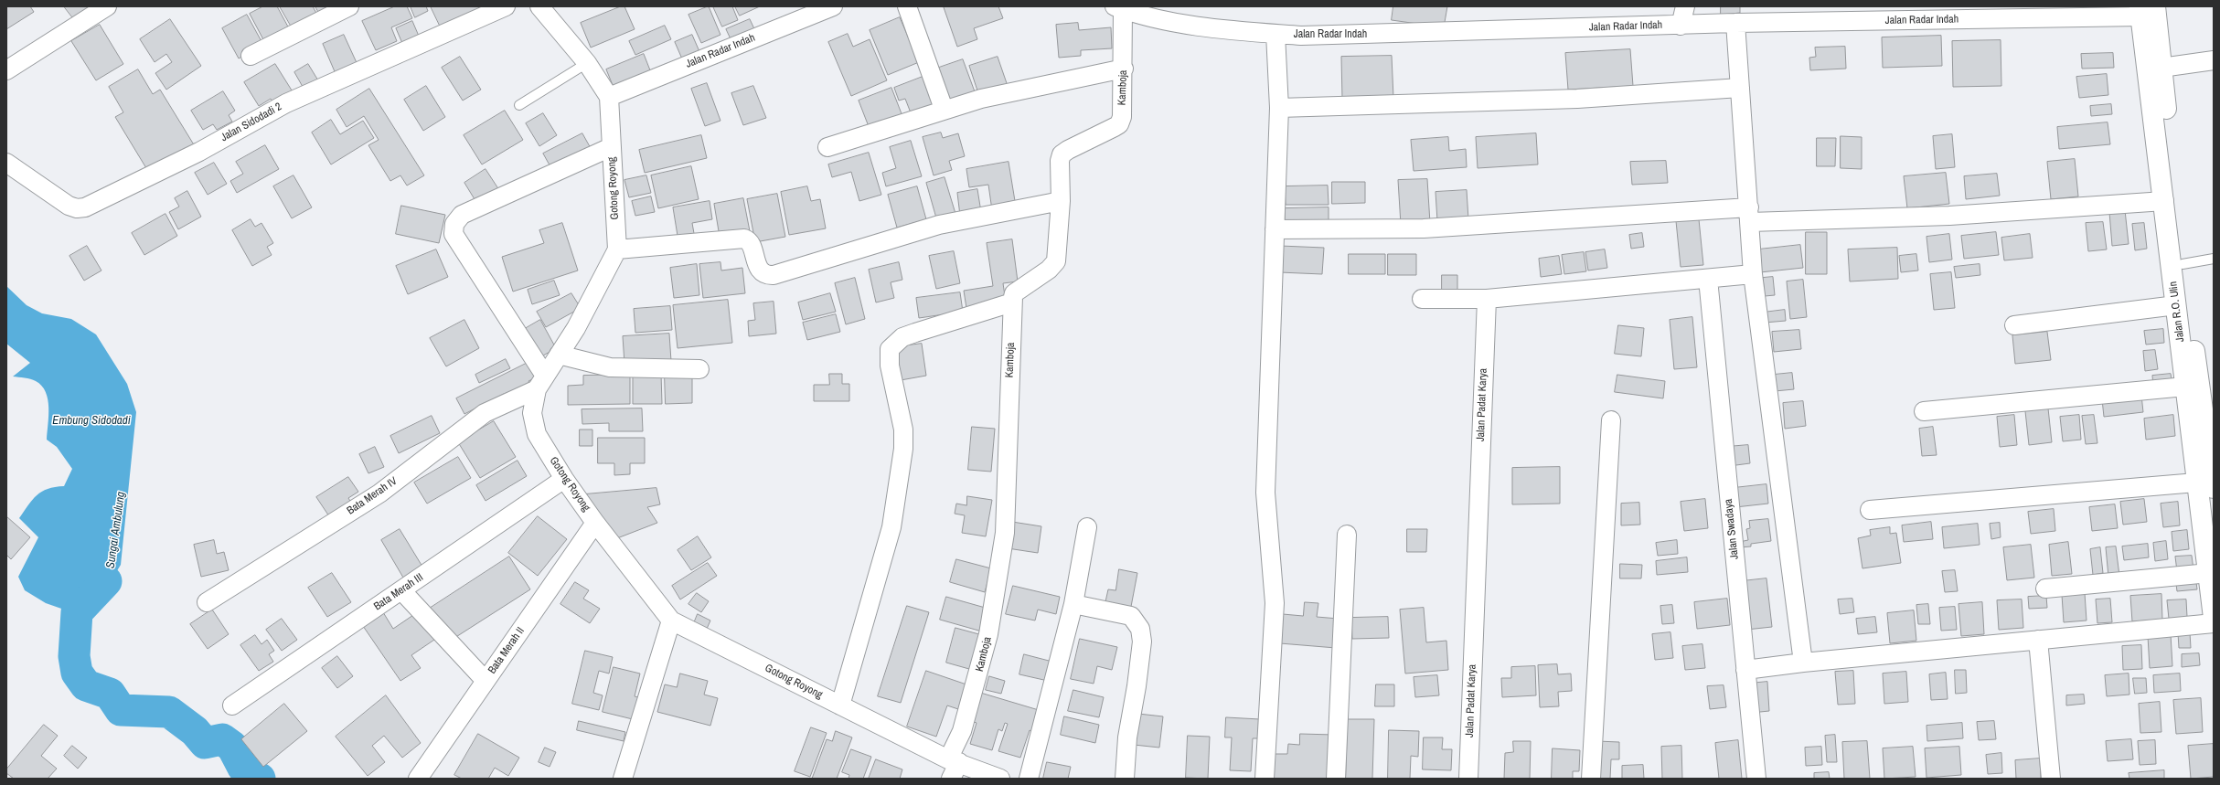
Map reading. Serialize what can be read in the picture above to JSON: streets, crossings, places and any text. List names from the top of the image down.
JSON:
{
  "streets": {
    "main road": ["Jalan R.O. Ulin"],
    "street": [
      "Jalan Radar Indah",
      "Kamboja",
      "Jalan Sidodadi 2",
      "Gotong Royong",
      "Jalan Padat Karya",
      "Bata Merah IV",
      "Jalan Swadaya",
      "Bata Merah III",
      "Bata Merah II"
    ]
  },
  "crossings": [
    ["Jalan Radar Indah", "Kamboja"],
    ["Jalan Radar Indah", "Gotong Royong"],
    ["Jalan Radar Indah", "Jalan R.O. Ulin"],
    ["Kamboja", "Gotong Royong"],
    ["Gotong Royong", "Bata Merah IV"],
    ["Gotong Royong", "Bata Merah III"],
    ["Gotong Royong", "Bata Merah II"]
  ],
  "water": ["Embung Sidodadi", "Sungai Ambulung"]
}
